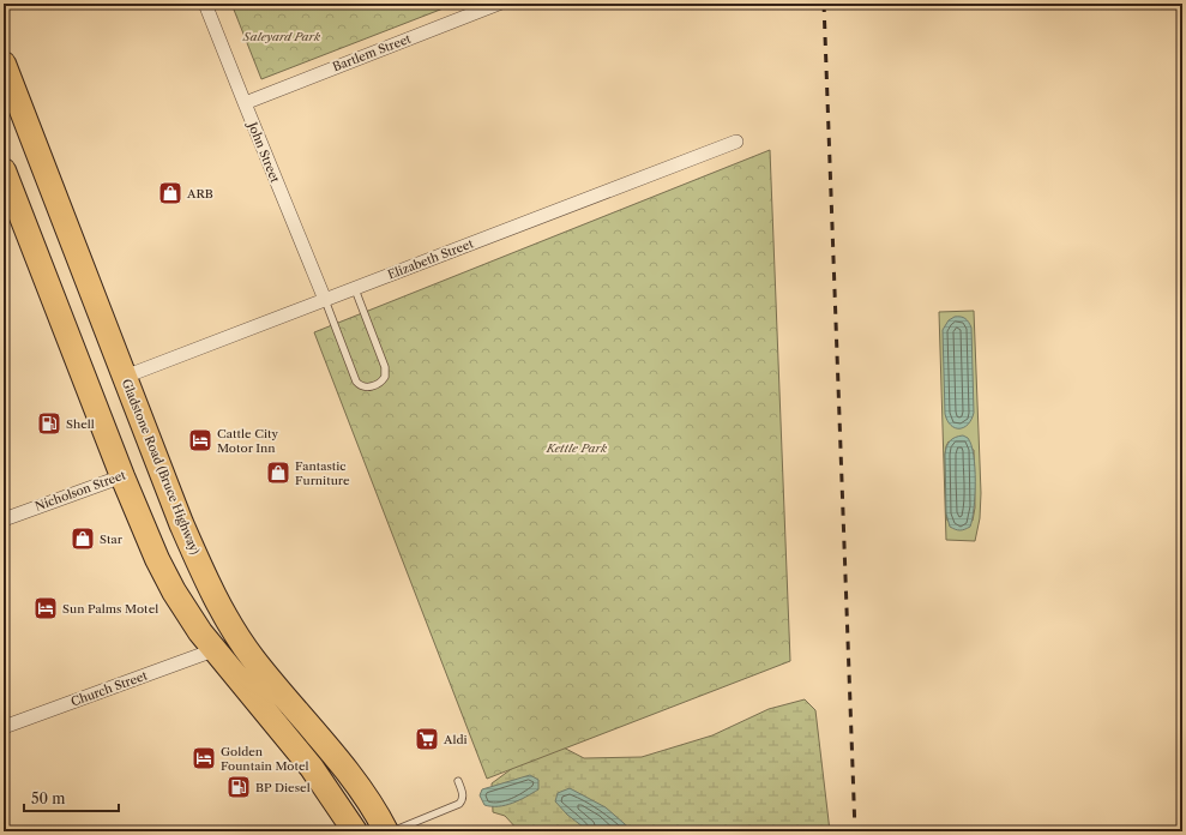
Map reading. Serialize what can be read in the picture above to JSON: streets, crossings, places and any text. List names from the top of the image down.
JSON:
{
  "streets": {
    "highway": ["Gladstone Road (Bruce Highway)", "Nicholson Street"],
    "street": [
      "Bartlem Street",
      "John Street",
      "Elizabeth Street",
      "Church Street"
    ]
  },
  "crossings": [
    ["Bartlem Street", "John Street"],
    ["John Street", "Elizabeth Street"],
    ["Elizabeth Street", "Gladstone Road (Bruce Highway)"],
    ["Gladstone Road (Bruce Highway)", "Nicholson Street"]
  ],
  "parks": ["Saleyard Park", "Kettle Park"],
  "places": {
    "shop": ["ARB", "Fantastic Furniture", "Star"],
    "fuel station": ["Shell", "BP Diesel"],
    "hotel": ["Cattle City Motor Inn", "Sun Palms Motel", "Golden Fountain Motel"],
    "supermarket": ["Aldi"]
  },
  "scale_bar": "50 m"
}
